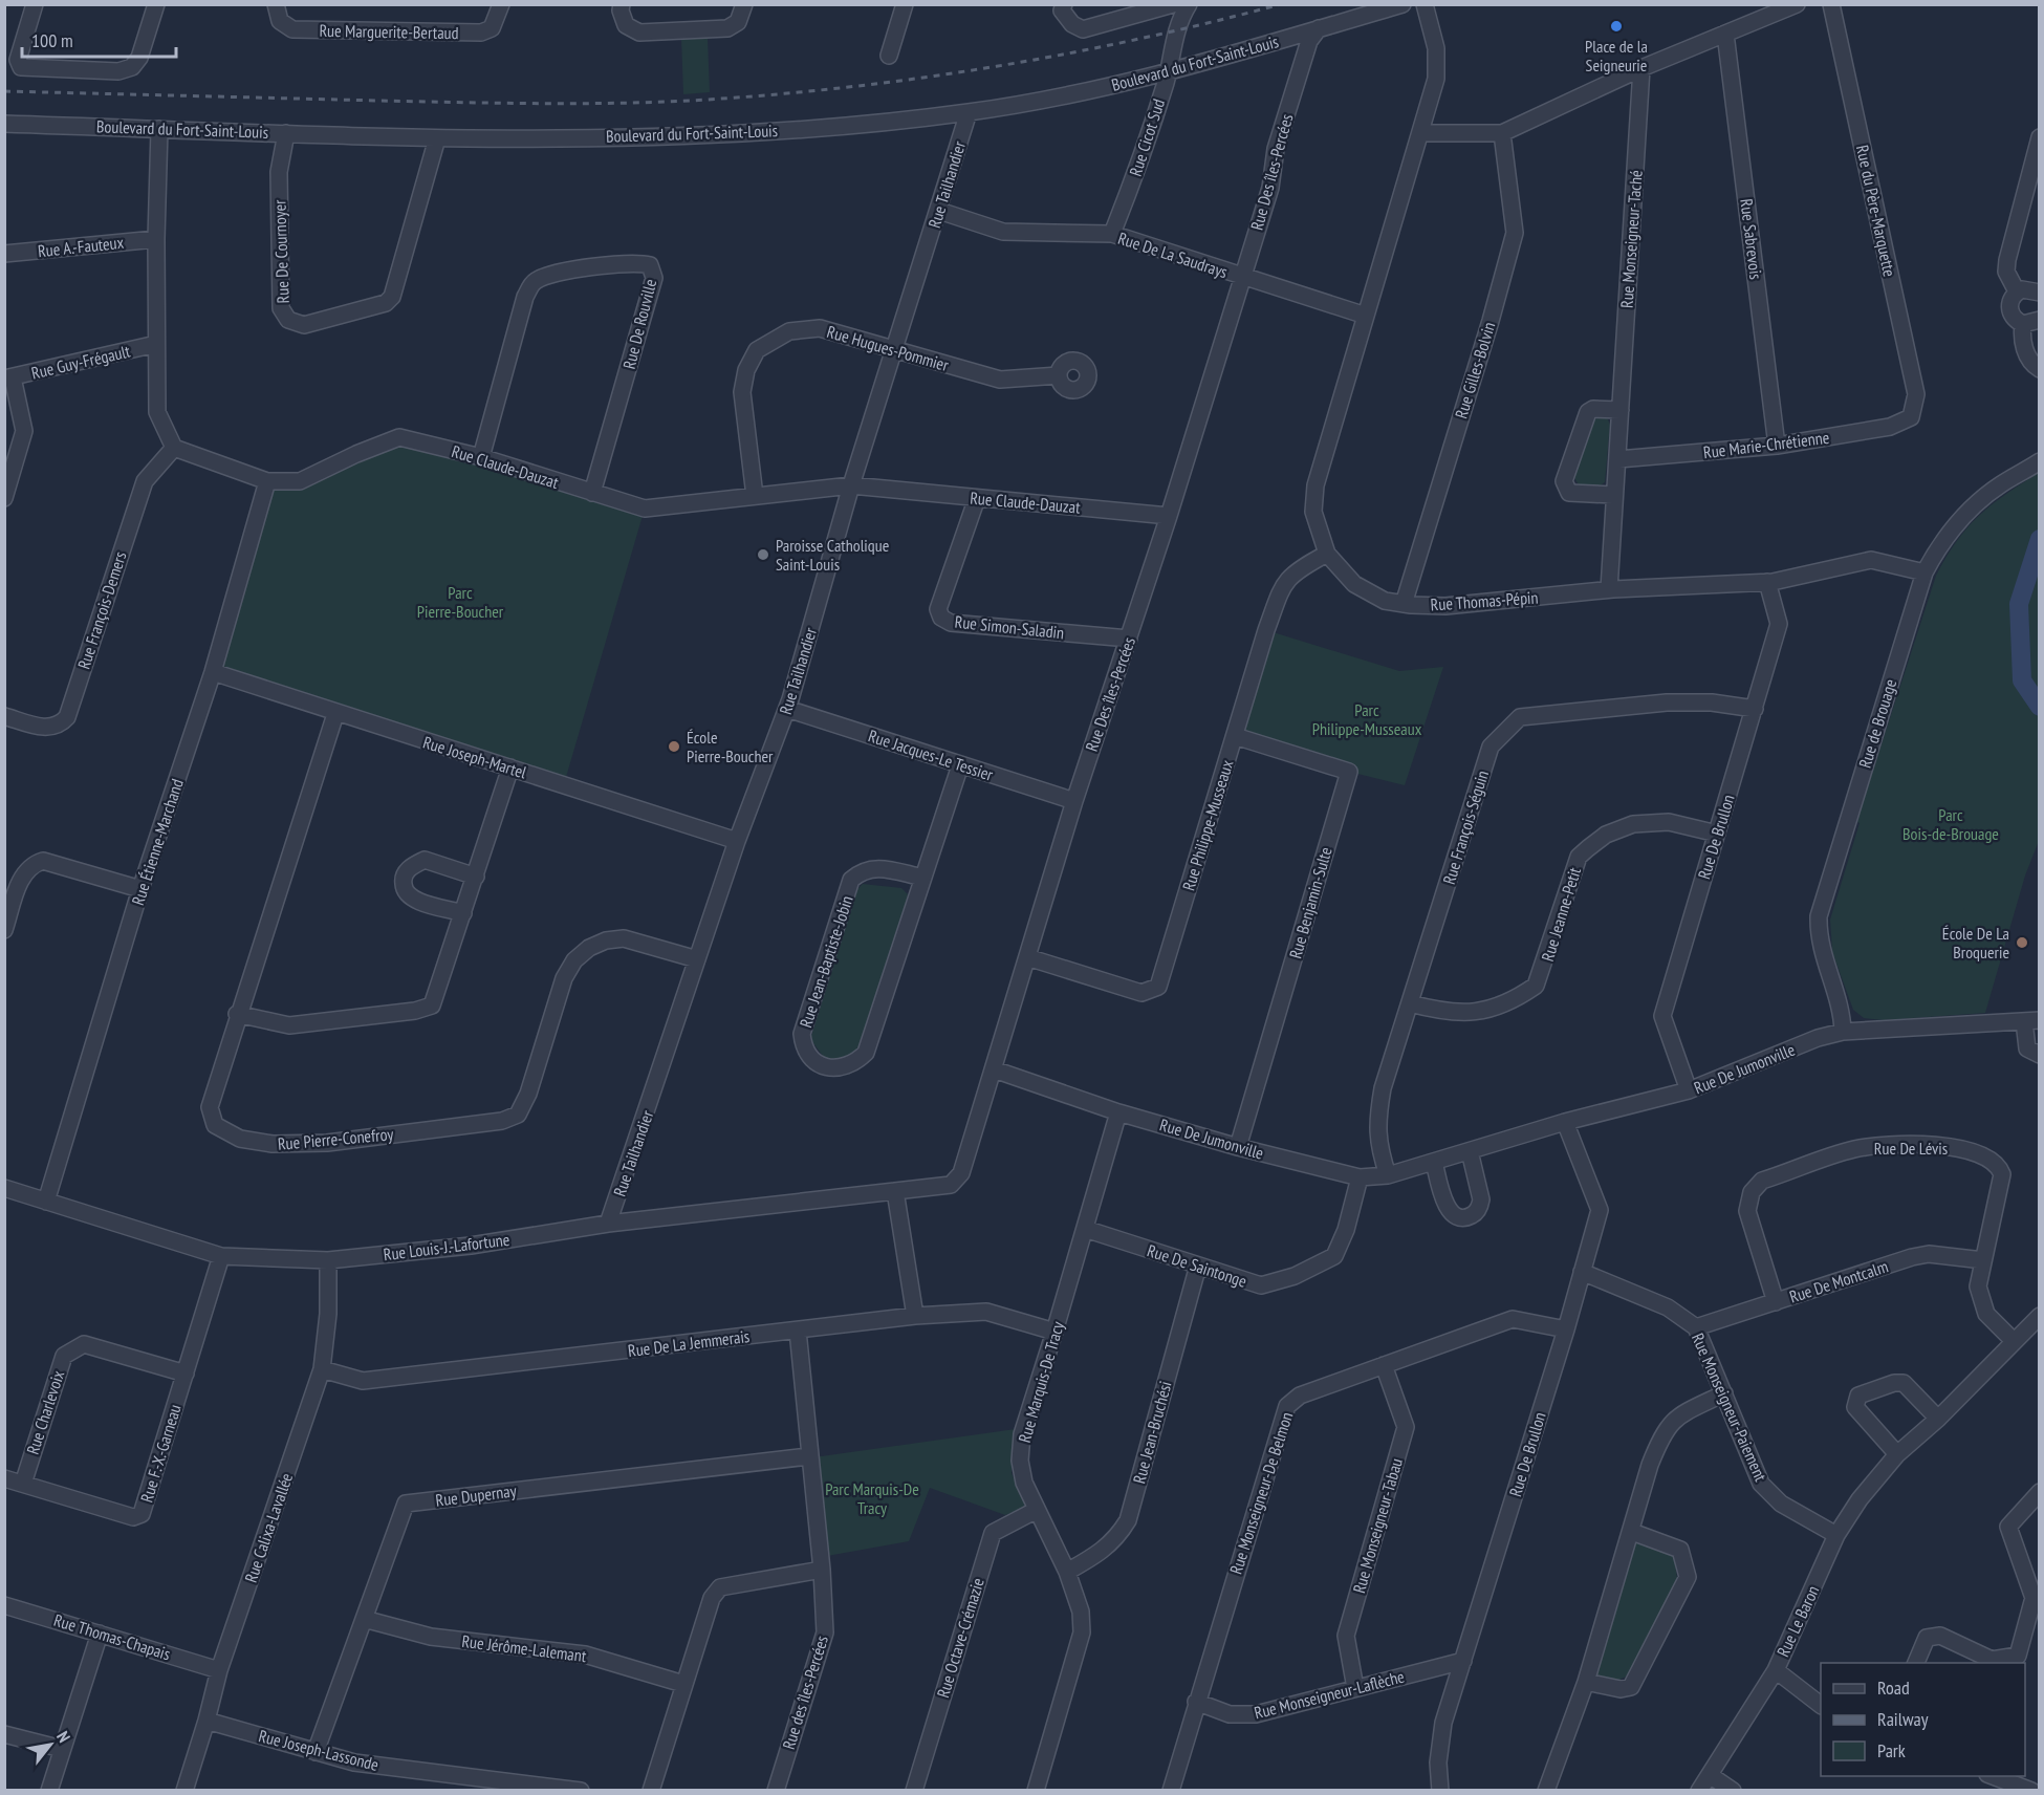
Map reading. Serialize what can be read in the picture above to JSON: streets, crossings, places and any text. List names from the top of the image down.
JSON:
{
  "streets": {
    "street": [
      "Rue Marguerite-Bertaud",
      "Boulevard du Fort-Saint-Louis",
      "Rue Cicot Sud",
      "Rue Des îles-Percées",
      "Rue Tailhandier",
      "Rue du Père-Marquette",
      "Rue Monseigneur-Taché",
      "Rue Sabrevois",
      "Rue A.-Fauteux",
      "Rue De Cournoyer",
      "Rue De La Saudrays",
      "Rue De Rouville",
      "Rue Hugues-Pommier",
      "Rue Guy-Frégault",
      "Rue Gilles-Bolvin",
      "Rue Marie-Chrétienne",
      "Rue Claude-Dauzat",
      "Rue Thomas-Pépin",
      "Rue François-Demers",
      "Rue Simon-Saladin",
      "Rue de Brouage",
      "Rue Jacques-Le Tessier",
      "Rue Joseph-Martel",
      "Rue Philippe-Musseaux",
      "Rue François-Séguin",
      "Rue De Brullon",
      "Rue Étienne-Marchand",
      "Rue Benjamin-Sulte",
      "Rue Jeanne-Petit",
      "Rue Jean-Baptiste-Jobin",
      "Rue De Jumonville",
      "Rue Pierre-Conefroy",
      "Rue De Lévis",
      "Rue Louis-J.-Lafortune",
      "Rue De Saintonge",
      "Rue De Montcalm",
      "Rue De La Jemmerais",
      "Rue Marquis-De Tracy",
      "Rue Monseigneur-Paiement",
      "Rue Charlevoix",
      "Rue Jean-Bruchési",
      "Rue F.-X.-Garneau",
      "Rue Monseigneur-De Belmon",
      "Rue Dupernay",
      "Rue Monseigneur-Tabau",
      "Rue Calixa-Lavallée",
      "Rue Le Baron",
      "Rue Thomas-Chapais",
      "Rue Octave-Crémazie",
      "Rue Jérôme-Lalemant",
      "Rue des îles-Percées",
      "Rue Monseigneur-Laflèche",
      "Rue Joseph-Lassonde"
    ]
  },
  "crossings": [
    ["Boulevard du Fort-Saint-Louis", "Rue Cicot Sud"],
    ["Boulevard du Fort-Saint-Louis", "Rue Des îles-Percées"],
    ["Boulevard du Fort-Saint-Louis", "Rue Tailhandier"],
    ["Boulevard du Fort-Saint-Louis", "Rue De Cournoyer"],
    ["Rue Cicot Sud", "Rue De La Saudrays"],
    ["Rue Des îles-Percées", "Rue De La Saudrays"],
    ["Rue Des îles-Percées", "Rue Claude-Dauzat"],
    ["Rue Des îles-Percées", "Rue Simon-Saladin"],
    ["Rue Des îles-Percées", "Rue Jacques-Le Tessier"],
    ["Rue Des îles-Percées", "Rue Philippe-Musseaux"],
    ["Rue Des îles-Percées", "Rue De Jumonville"],
    ["Rue Des îles-Percées", "Rue Louis-J.-Lafortune"],
    ["Rue Tailhandier", "Rue De La Saudrays"],
    ["Rue Tailhandier", "Rue Hugues-Pommier"],
    ["Rue Tailhandier", "Rue Claude-Dauzat"],
    ["Rue Tailhandier", "Rue Jacques-Le Tessier"],
    ["Rue Tailhandier", "Rue Joseph-Martel"],
    ["Rue Tailhandier", "Rue Pierre-Conefroy"],
    ["Rue Tailhandier", "Rue Louis-J.-Lafortune"],
    ["Rue du Père-Marquette", "Rue Marie-Chrétienne"],
    ["Rue Monseigneur-Taché", "Rue Marie-Chrétienne"],
    ["Rue Monseigneur-Taché", "Rue Thomas-Pépin"],
    ["Rue Sabrevois", "Rue Marie-Chrétienne"],
    ["Rue De La Saudrays", "Rue Thomas-Pépin"],
    ["Rue De Rouville", "Rue Claude-Dauzat"],
    ["Rue Hugues-Pommier", "Rue Claude-Dauzat"],
    ["Rue Gilles-Bolvin", "Rue Thomas-Pépin"],
    ["Rue Claude-Dauzat", "Rue François-Demers"],
    ["Rue Claude-Dauzat", "Rue Simon-Saladin"],
    ["Rue Claude-Dauzat", "Rue Étienne-Marchand"],
    ["Rue Thomas-Pépin", "Rue de Brouage"],
    ["Rue Thomas-Pépin", "Rue Philippe-Musseaux"],
    ["Rue Thomas-Pépin", "Rue De Brullon"],
    ["Rue de Brouage", "Rue De Jumonville"],
    ["Rue Jacques-Le Tessier", "Rue Jean-Baptiste-Jobin"],
    ["Rue Joseph-Martel", "Rue Étienne-Marchand"],
    ["Rue Joseph-Martel", "Rue Pierre-Conefroy"],
    ["Rue Philippe-Musseaux", "Rue Benjamin-Sulte"],
    ["Rue François-Séguin", "Rue De Brullon"],
    ["Rue François-Séguin", "Rue Jeanne-Petit"],
    ["Rue François-Séguin", "Rue De Jumonville"],
    ["Rue De Brullon", "Rue Jeanne-Petit"],
    ["Rue De Brullon", "Rue De Jumonville"],
    ["Rue De Brullon", "Rue Monseigneur-Paiement"],
    ["Rue De Brullon", "Rue Monseigneur-De Belmon"],
    ["Rue De Brullon", "Rue Monseigneur-Laflèche"],
    ["Rue Étienne-Marchand", "Rue Louis-J.-Lafortune"],
    ["Rue Benjamin-Sulte", "Rue De Jumonville"],
    ["Rue De Jumonville", "Rue De Saintonge"],
    ["Rue De Jumonville", "Rue Marquis-De Tracy"],
    ["Rue De Lévis", "Rue De Montcalm"],
    ["Rue De Lévis", "Rue Le Baron"],
    ["Rue Louis-J.-Lafortune", "Rue F.-X.-Garneau"],
    ["Rue Louis-J.-Lafortune", "Rue Calixa-Lavallée"],
    ["Rue De Saintonge", "Rue Marquis-De Tracy"],
    ["Rue De Saintonge", "Rue Jean-Bruchési"],
    ["Rue De Montcalm", "Rue Monseigneur-Paiement"],
    ["Rue De La Jemmerais", "Rue Marquis-De Tracy"],
    ["Rue De La Jemmerais", "Rue Calixa-Lavallée"],
    ["Rue De La Jemmerais", "Rue des îles-Percées"],
    ["Rue Marquis-De Tracy", "Rue Jean-Bruchési"],
    ["Rue Marquis-De Tracy", "Rue Octave-Crémazie"],
    ["Rue Monseigneur-Paiement", "Rue Le Baron"],
    ["Rue Charlevoix", "Rue F.-X.-Garneau"],
    ["Rue Monseigneur-De Belmon", "Rue Monseigneur-Tabau"],
    ["Rue Monseigneur-De Belmon", "Rue Monseigneur-Laflèche"],
    ["Rue Dupernay", "Rue Jérôme-Lalemant"],
    ["Rue Dupernay", "Rue des îles-Percées"],
    ["Rue Dupernay", "Rue Joseph-Lassonde"],
    ["Rue Monseigneur-Tabau", "Rue Monseigneur-Laflèche"],
    ["Rue Calixa-Lavallée", "Rue Thomas-Chapais"],
    ["Rue Calixa-Lavallée", "Rue Joseph-Lassonde"]
  ],
  "parks": [
    "Parc Pierre-Boucher",
    "Parc Philippe-Musseaux",
    "Parc Bois-de-Brouage",
    "Parc Marquis-De Tracy"
  ],
  "places": [
    "Place de la Seigneurie",
    "Paroisse Catholique Saint-Louis",
    "École Pierre-Boucher",
    "École De La Broquerie"
  ],
  "legend": ["Road", "Railway", "Park"],
  "scale_bar": "100 m",
  "north": "top right"
}
